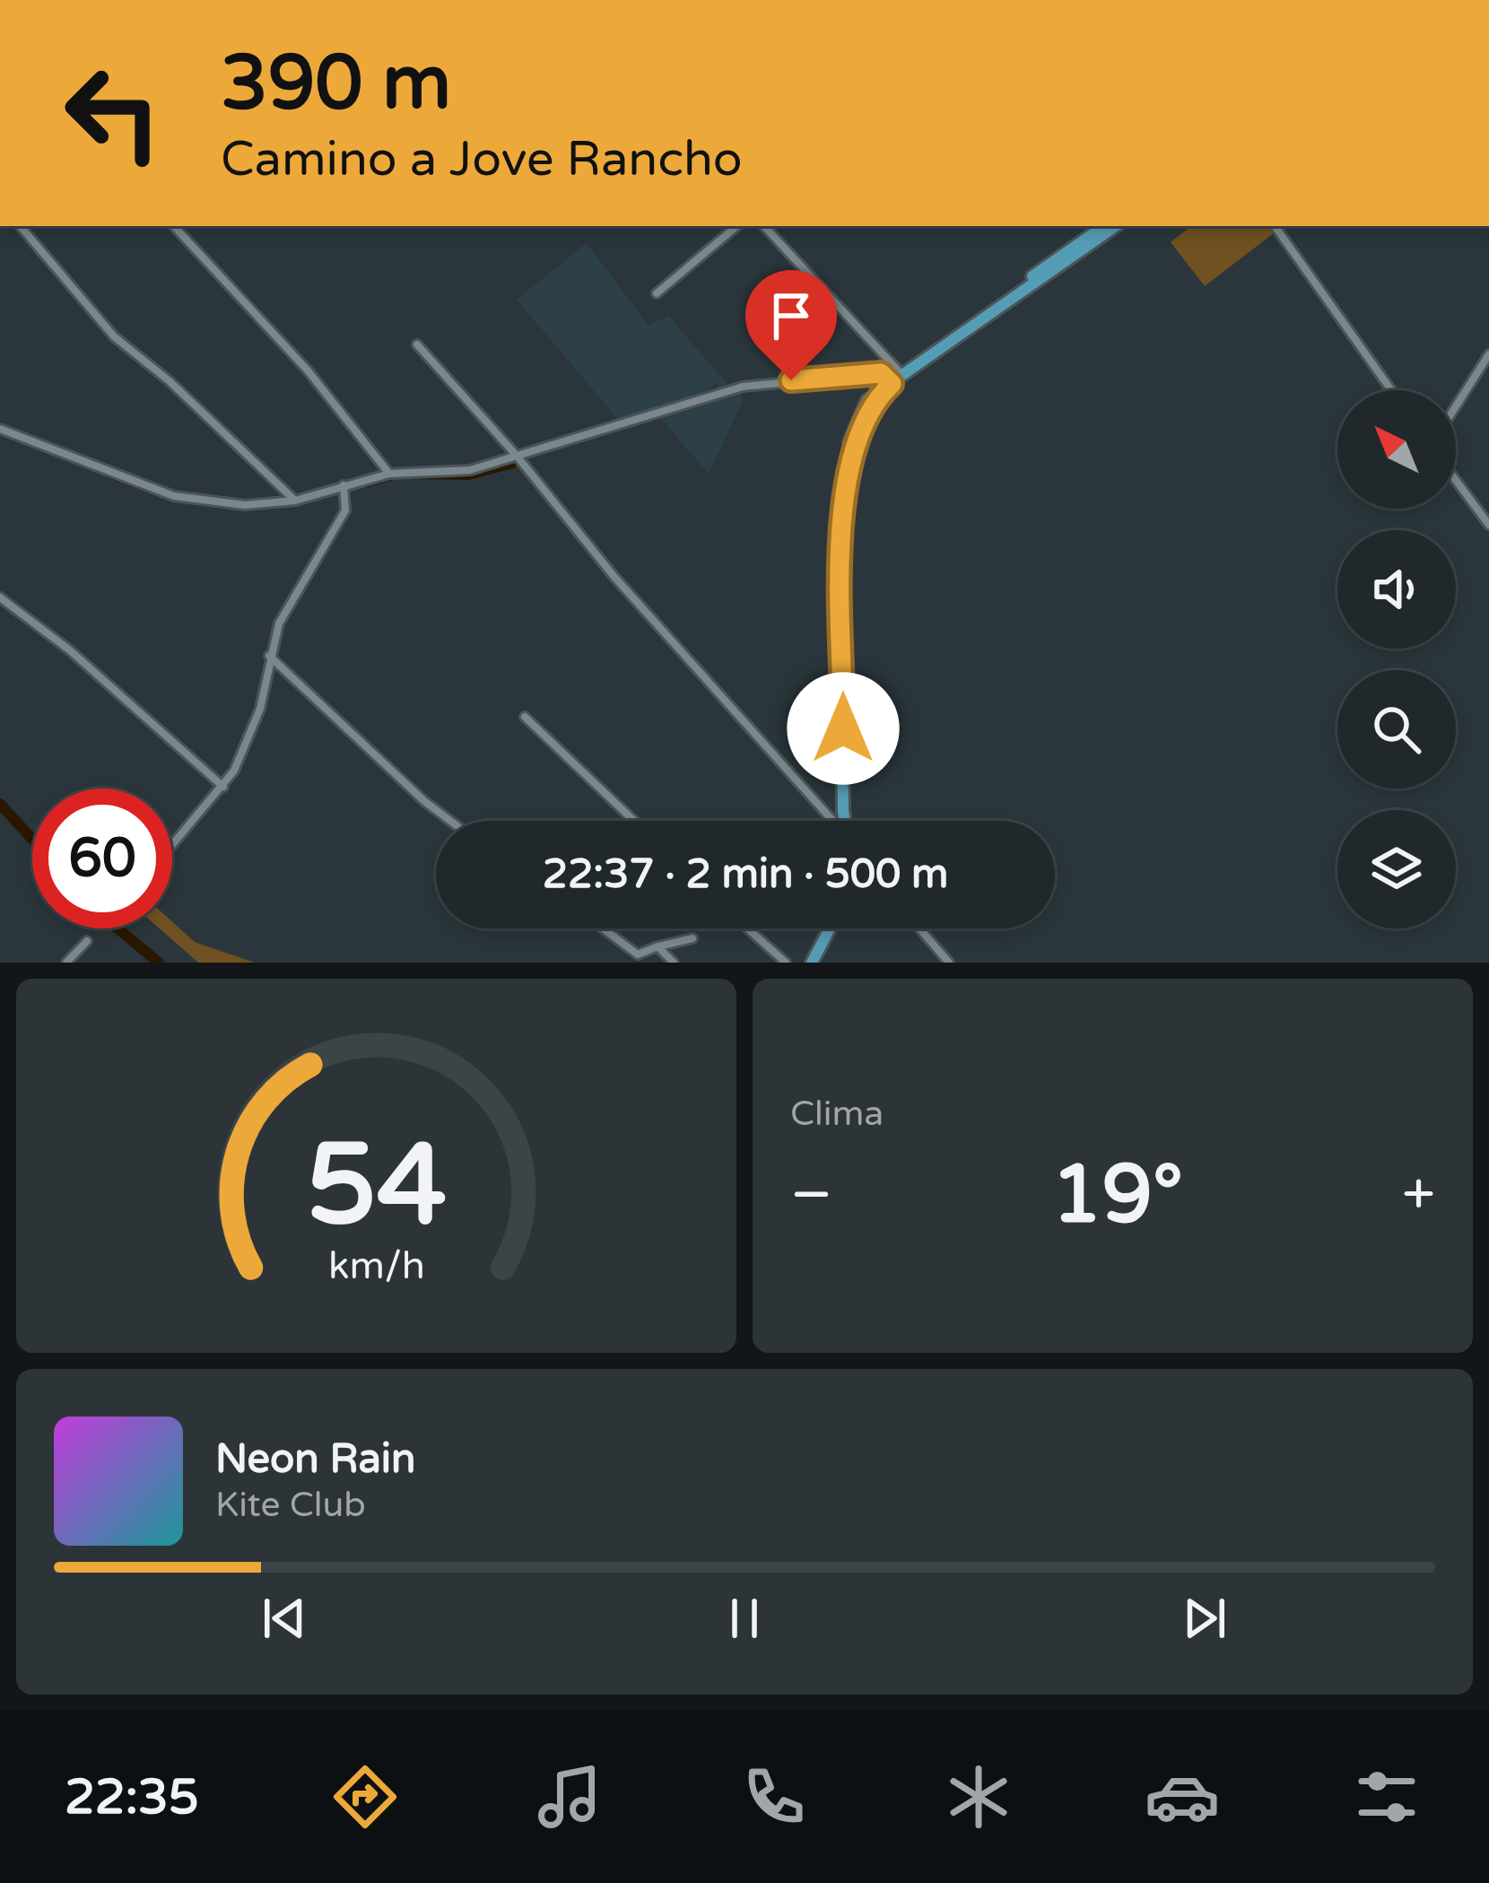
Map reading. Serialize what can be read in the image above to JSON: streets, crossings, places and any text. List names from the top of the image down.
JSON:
{
  "north": "top left",
  "page": {
    "turn": ["390 m", "Camino a Jove Rancho"],
    "limit": "60",
    "trip": "22:37 · 2 min · 500 m",
    "tile": "Clima",
    "heat": ["−", "19°", "+"],
    "song": ["Neon Rain", "Kite Club"],
    "tabs": "22:35",
    "gauge": ["54", "km/h"]
  }
}
